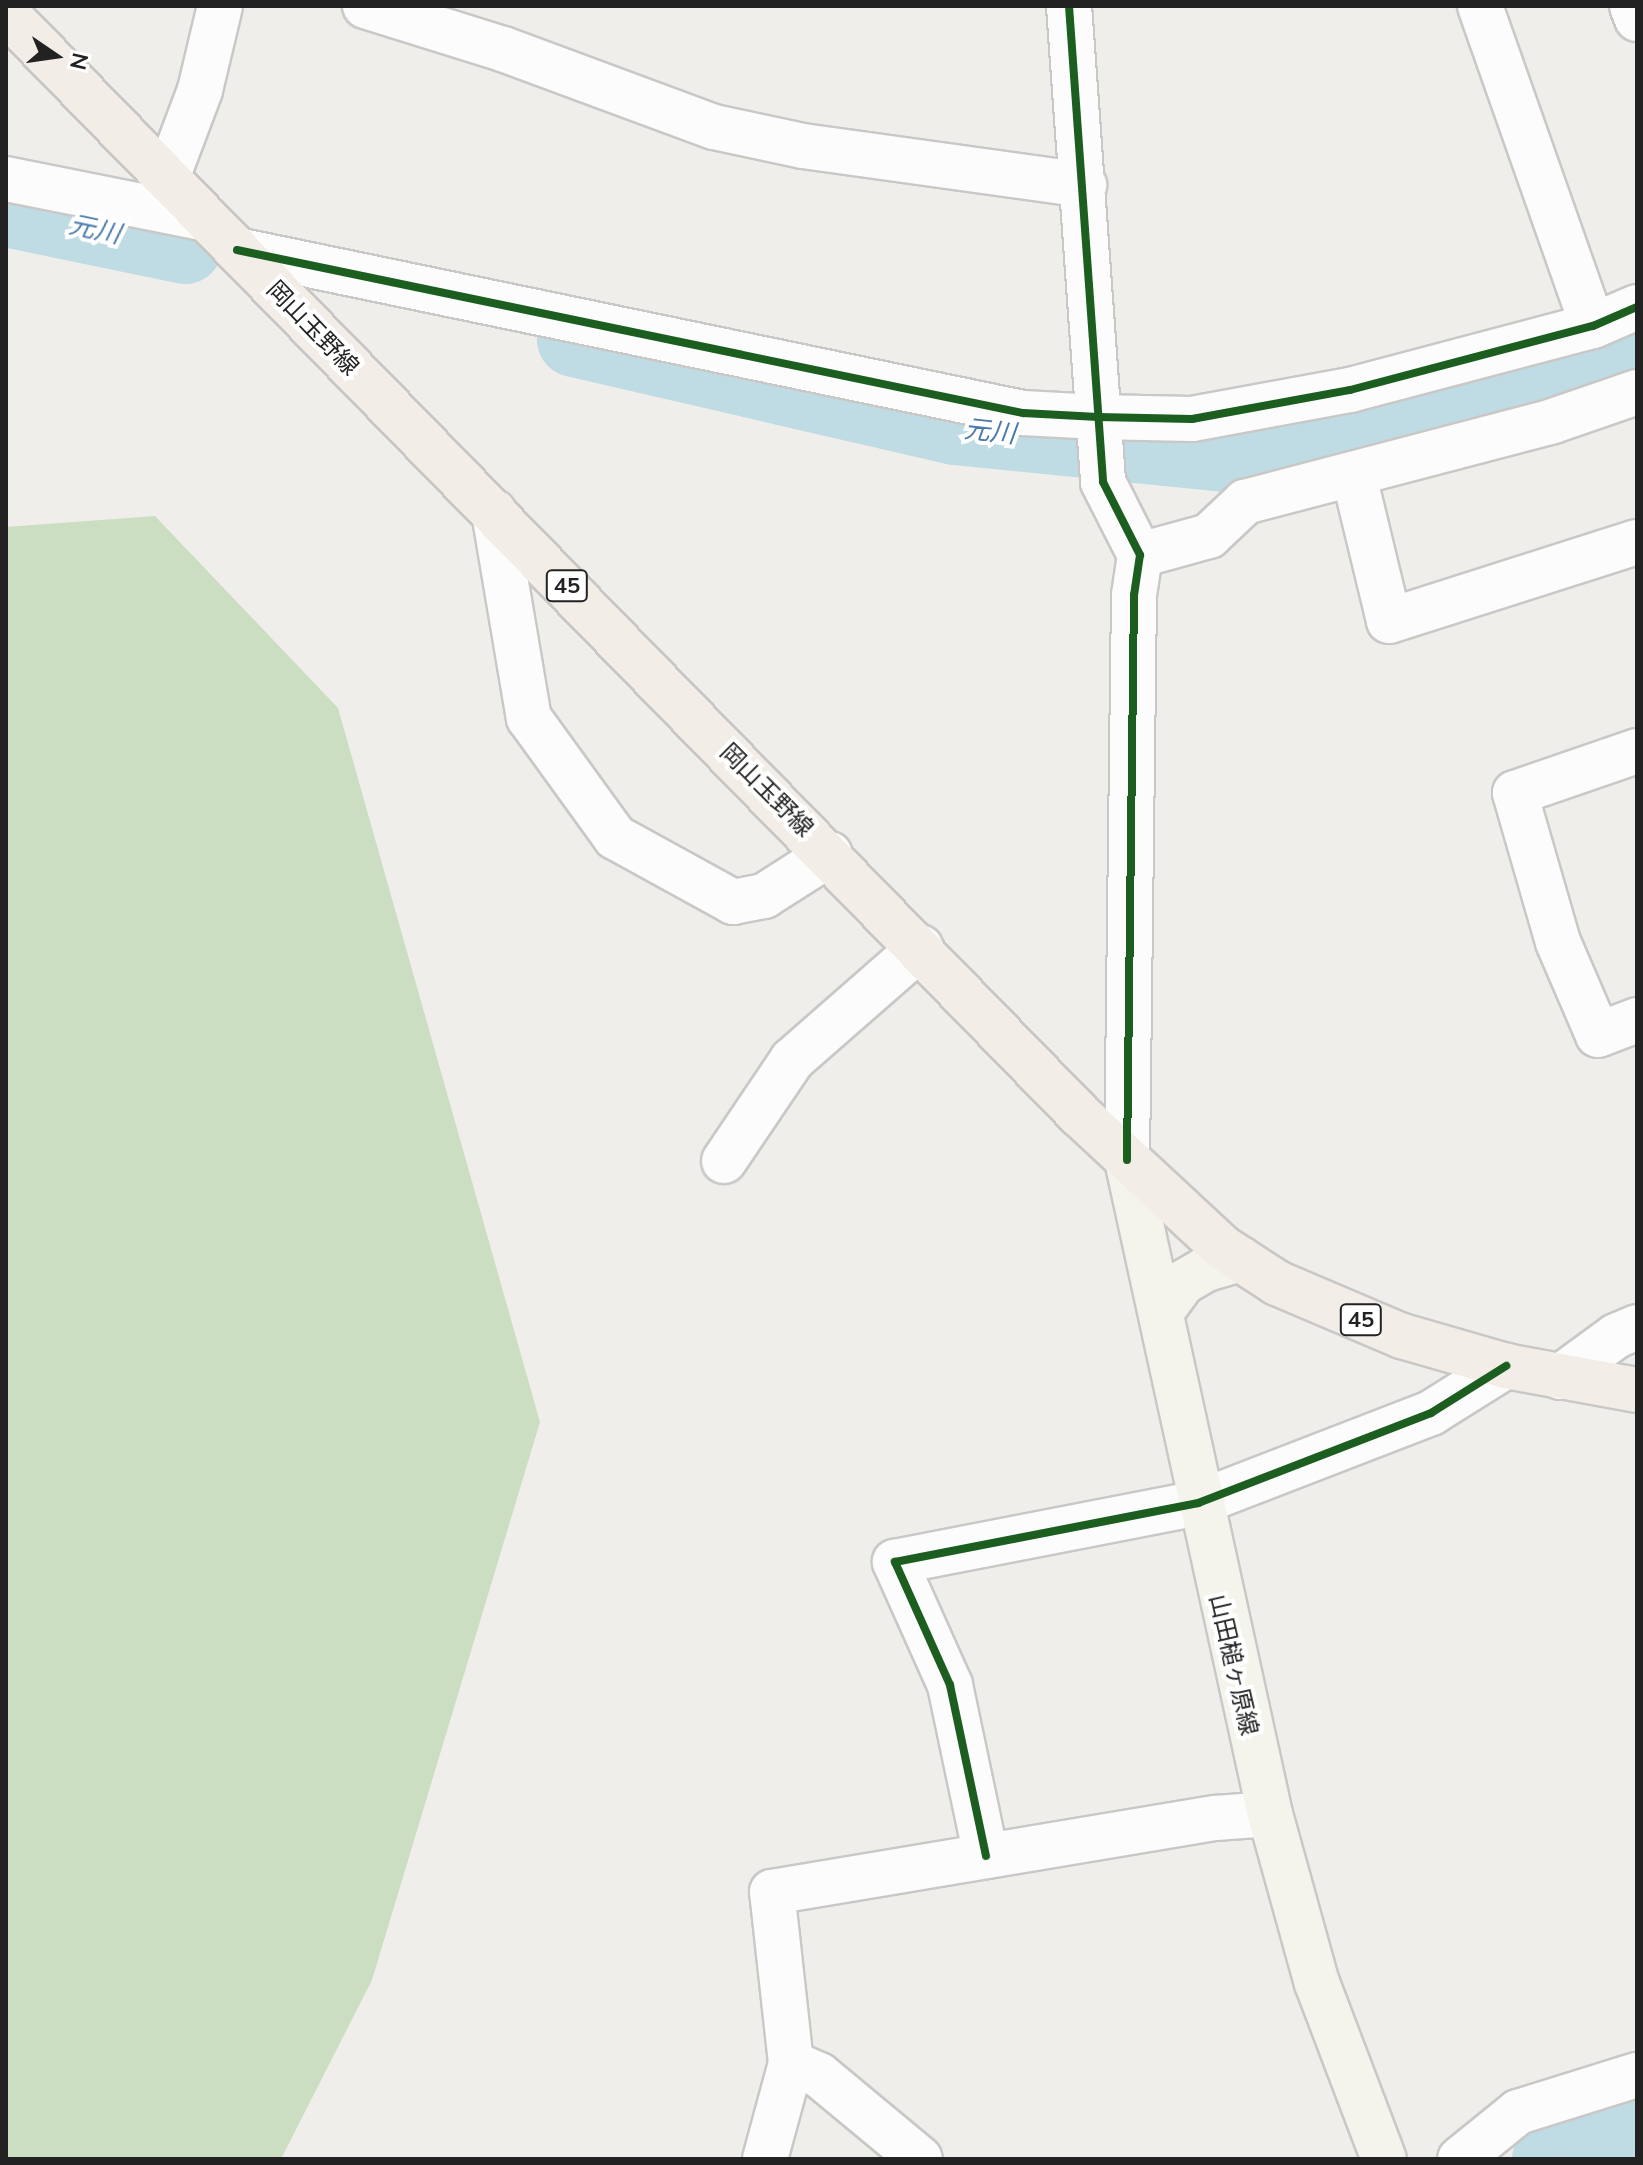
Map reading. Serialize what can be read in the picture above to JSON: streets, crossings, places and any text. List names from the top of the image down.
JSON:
{
  "streets": {
    "main road": ["岡山玉野線", "45", "山田槌ヶ原線"]
  },
  "crossings": [
    ["岡山玉野線", "山田槌ヶ原線"]
  ],
  "water": ["元川"],
  "north": "right"
}
